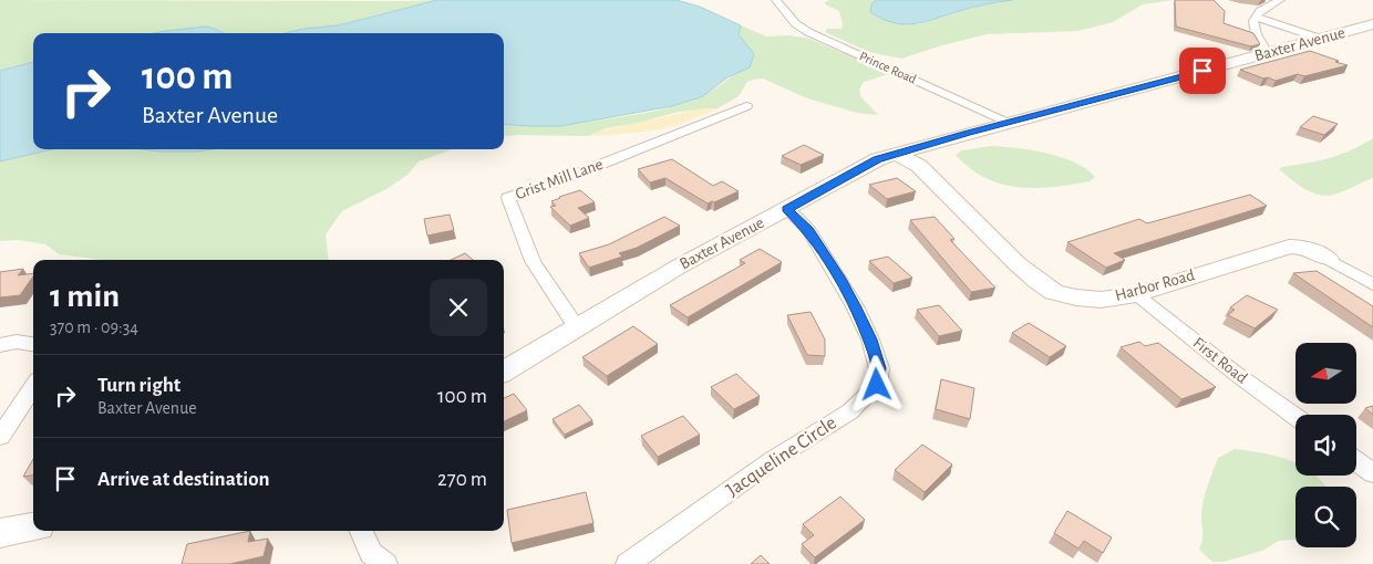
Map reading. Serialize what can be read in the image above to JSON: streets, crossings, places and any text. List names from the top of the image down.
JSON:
{
  "streets": {
    "street": [
      "Baxter Avenue",
      "Prince Road",
      "Grist Mill Lane",
      "Harbor Road",
      "First Road",
      "Jacqueline Circle"
    ]
  },
  "crossings": [
    ["Baxter Avenue", "Prince Road"],
    ["Baxter Avenue", "Grist Mill Lane"],
    ["Baxter Avenue", "Harbor Road"],
    ["Baxter Avenue", "Jacqueline Circle"],
    ["Harbor Road", "First Road"]
  ],
  "north": "left",
  "page": {
    "turn": ["100 m", "Baxter Avenue"],
    "heading": ["1 min", "370 m · 09:34"],
    "list": [
      {
        "name": "Turn right",
        "note": "Baxter Avenue",
        "value": "100 m"
      },
      {
        "name": "Arrive at destination",
        "value": "270 m"
      }
    ]
  }
}
